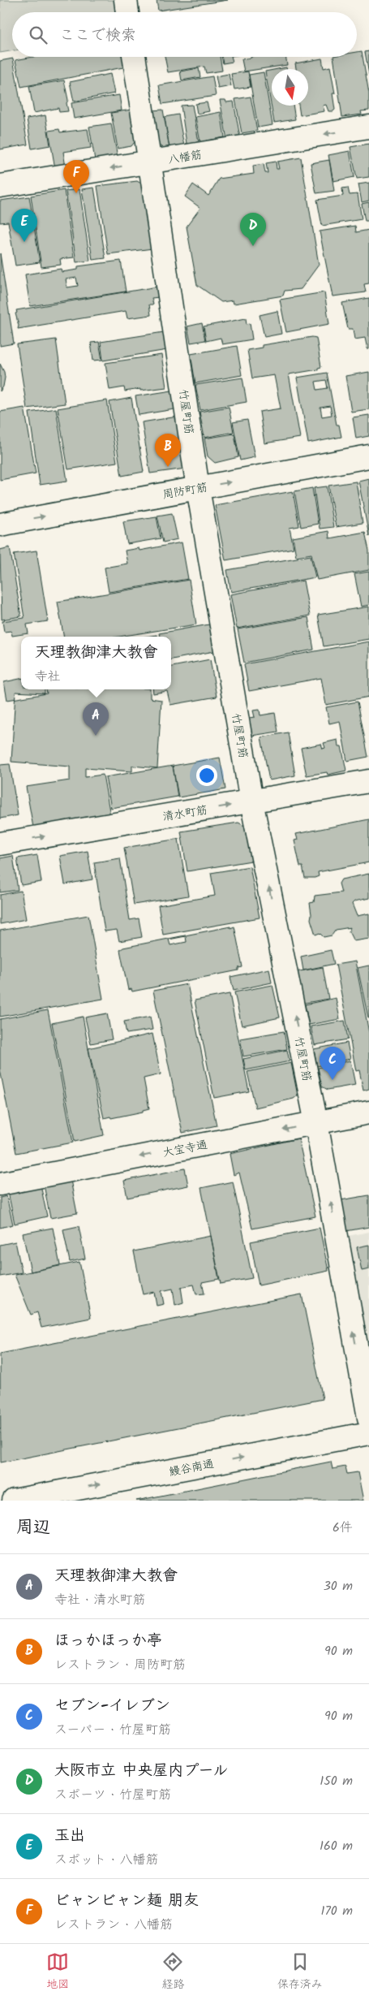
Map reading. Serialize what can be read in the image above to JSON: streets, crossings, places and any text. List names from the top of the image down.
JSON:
{
  "streets": {
    "street": [
      "八幡筋",
      "竹屋町筋",
      "周防町筋",
      "清水町筋",
      "大宝寺通",
      "鰻谷南通"
    ]
  },
  "crossings": [
    ["八幡筋", "竹屋町筋"],
    ["竹屋町筋", "周防町筋"],
    ["竹屋町筋", "清水町筋"],
    ["竹屋町筋", "大宝寺通"]
  ],
  "one_way": [
    "八幡筋",
    "竹屋町筋",
    "周防町筋",
    "清水町筋",
    "大宝寺通",
    "鰻谷南通"
  ],
  "north": "bottom",
  "page": {
    "search": "ここで検索",
    "pins": [
      "F",
      "E",
      "D",
      "B",
      "A",
      "C"
    ],
    "popup": ["天理教御津大教會", "寺社"],
    "heading": ["周辺", "6件"],
    "list": [
      {
        "mark": "A",
        "name": "天理教御津大教會",
        "note": "寺社 · 清水町筋",
        "value": "30 m"
      },
      {
        "mark": "B",
        "name": "ほっかほっか亭",
        "note": "レストラン · 周防町筋",
        "value": "90 m"
      },
      {
        "mark": "C",
        "name": "セブン-イレブン",
        "note": "スーパー · 竹屋町筋",
        "value": "90 m"
      },
      {
        "mark": "D",
        "name": "大阪市立 中央屋内プール",
        "note": "スポーツ · 竹屋町筋",
        "value": "150 m"
      },
      {
        "mark": "E",
        "name": "玉出",
        "note": "スポット · 八幡筋",
        "value": "160 m"
      },
      {
        "mark": "F",
        "name": "ビャンビャン麺 朋友",
        "note": "レストラン · 八幡筋",
        "value": "170 m"
      }
    ],
    "nav": ["地図", "経路", "保存済み"]
  }
}
